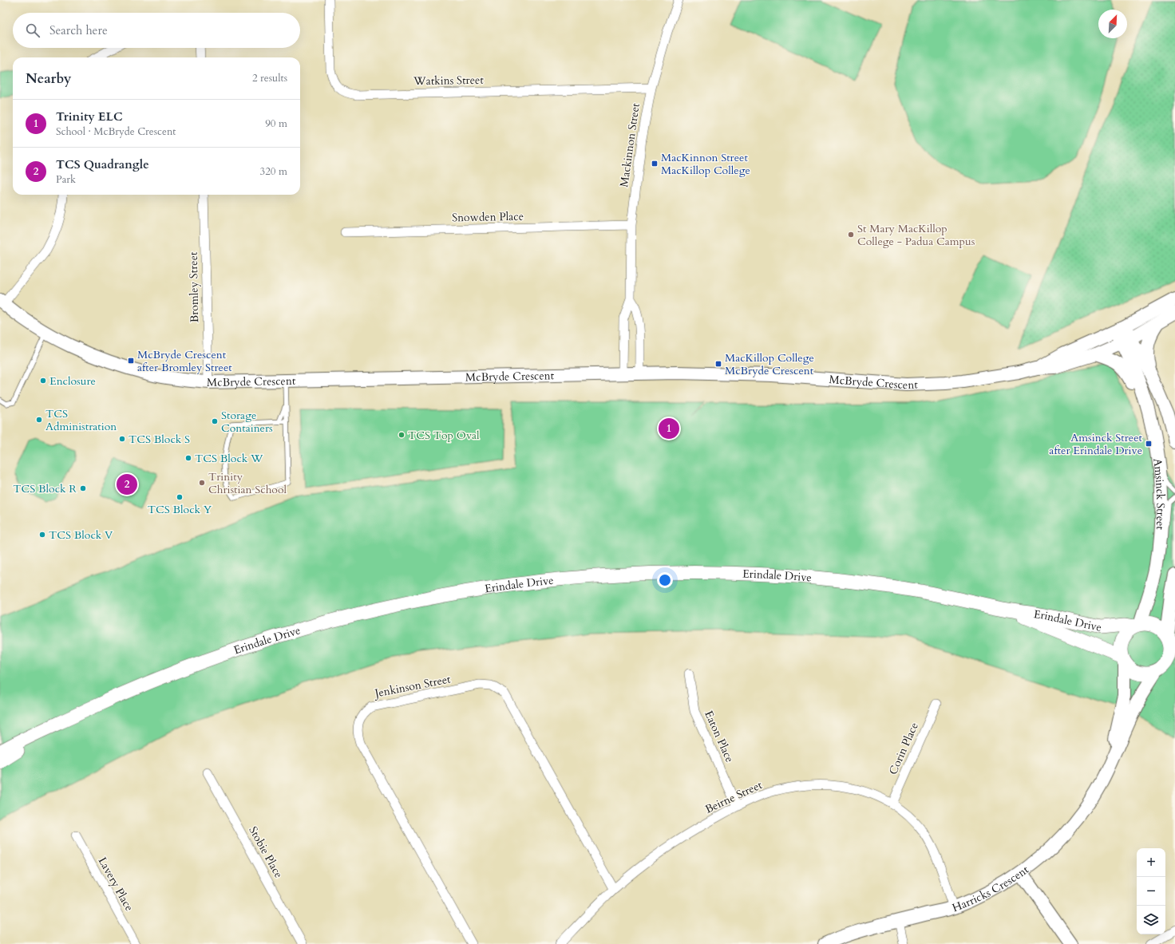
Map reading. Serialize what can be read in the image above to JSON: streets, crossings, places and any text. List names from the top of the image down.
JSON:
{
  "streets": {
    "main road": ["Erindale Drive"],
    "street": [
      "Watkins Street",
      "Mackinnon Street",
      "Snowden Place",
      "Bromley Street",
      "McBryde Crescent",
      "Amsinck Street",
      "Jenkinson Street",
      "Eaton Place",
      "Corin Place",
      "Beirne Street",
      "Stobie Place",
      "Lavery Place",
      "Harricks Crescent"
    ]
  },
  "crossings": [
    ["Watkins Street", "Mackinnon Street"],
    ["Mackinnon Street", "Snowden Place"],
    ["Mackinnon Street", "McBryde Crescent"],
    ["Bromley Street", "McBryde Crescent"],
    ["McBryde Crescent", "Amsinck Street"],
    ["Amsinck Street", "Erindale Drive"],
    ["Amsinck Street", "Harricks Crescent"],
    ["Erindale Drive", "Harricks Crescent"],
    ["Jenkinson Street", "Beirne Street"],
    ["Eaton Place", "Beirne Street"],
    ["Corin Place", "Beirne Street"],
    ["Beirne Street", "Harricks Crescent"]
  ],
  "places": {
    "transit": [
      "MacKinnon Street MacKillop College",
      "McBryde Crescent after Bromley Street",
      "MacKillop College McBryde Crescent",
      "Amsinck Street after Erindale Drive"
    ],
    "other": [
      "St Mary MacKillop College - Padua Campus",
      "Enclosure",
      "TCS Administration",
      "Storage Containers",
      "TCS Top Oval",
      "TCS Block S",
      "TCS Block W",
      "Trinity Christian School",
      "TCS Block R",
      "TCS Block Y",
      "TCS Block V"
    ]
  },
  "north": "top right",
  "page": {
    "search": "Search here",
    "heading": ["Nearby", "2 results"],
    "list": [
      {
        "mark": "1",
        "name": "Trinity ELC",
        "note": "School · McBryde Crescent",
        "value": "90 m"
      },
      {
        "mark": "2",
        "name": "TCS Quadrangle",
        "note": "Park",
        "value": "320 m"
      }
    ],
    "pins": ["1", "2"],
    "map_buttons": ["+", "−"]
  }
}
